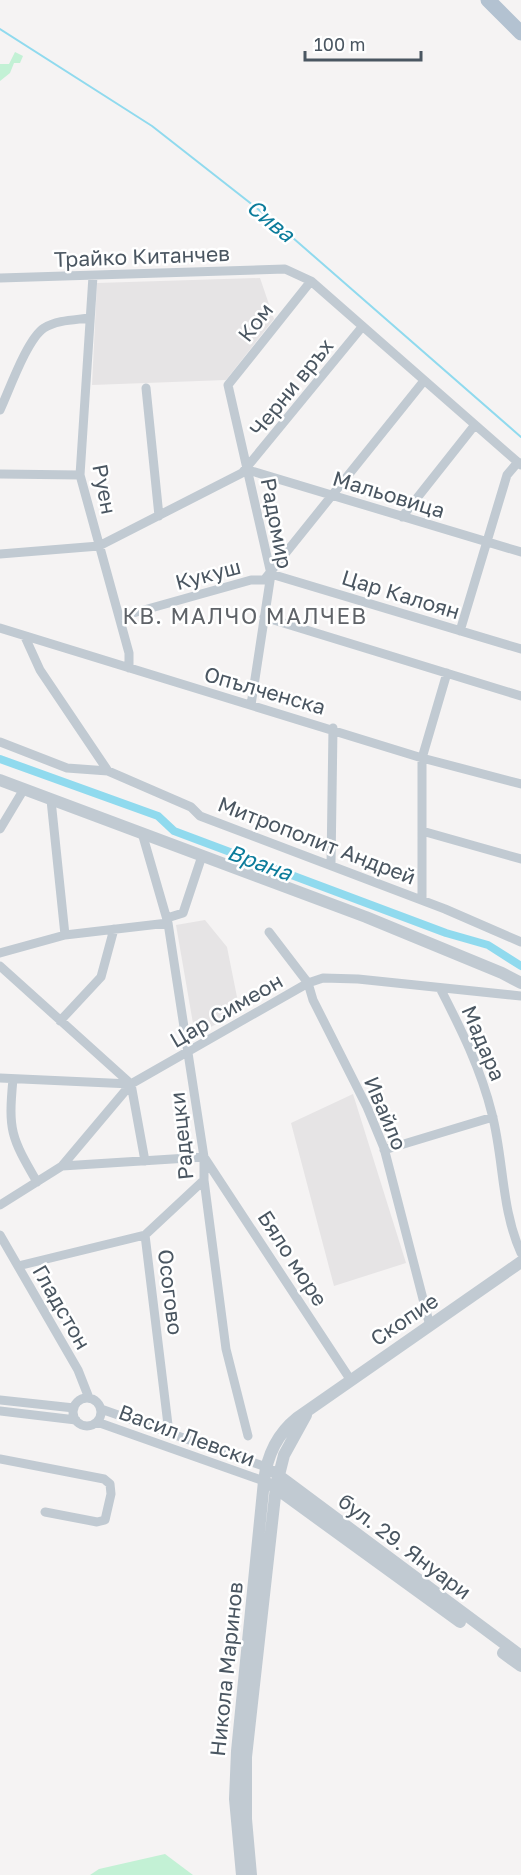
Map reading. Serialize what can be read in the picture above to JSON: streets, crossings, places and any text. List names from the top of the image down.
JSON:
{
  "streets": {
    "street": [
      "Трайко Китанчев",
      "Ком",
      "Черни връх",
      "Руен",
      "Мальовица",
      "Радомир",
      "Кукуш",
      "Цар Калоян",
      "Опълченска",
      "Митрополит Андрей",
      "Цар Симеон",
      "Мадара",
      "Ивайло",
      "Радецки",
      "Бяло море",
      "Осогово",
      "Гладстон",
      "Скопие",
      "Васил Левски",
      "бул. 29. Януари",
      "Никола Маринов"
    ]
  },
  "crossings": [
    ["Трайко Китанчев", "Ком"],
    ["Трайко Китанчев", "Руен"],
    ["Ком", "Радомир"],
    ["Черни връх", "Мальовица"],
    ["Черни връх", "Радомир"],
    ["Руен", "Кукуш"],
    ["Руен", "Опълченска"],
    ["Мальовица", "Радомир"],
    ["Радомир", "Кукуш"],
    ["Радомир", "Цар Калоян"],
    ["Радомир", "Опълченска"],
    ["Кукуш", "Цар Калоян"],
    ["Цар Симеон", "Мадара"],
    ["Цар Симеон", "Ивайло"],
    ["Цар Симеон", "Радецки"],
    ["Ивайло", "Скопие"],
    ["Радецки", "Бяло море"],
    ["Радецки", "Осогово"],
    ["Бяло море", "Скопие"],
    ["Осогово", "Васил Левски"],
    ["Гладстон", "Васил Левски"],
    ["Скопие", "Васил Левски"],
    ["Скопие", "бул. 29. Януари"],
    ["Скопие", "Никола Маринов"],
    ["Васил Левски", "бул. 29. Януари"],
    ["Васил Левски", "Никола Маринов"],
    ["бул. 29. Януари", "Никола Маринов"]
  ],
  "districts": ["КВ. МАЛЧО МАЛЧЕВ"],
  "water": ["Сива", "Врана"],
  "scale_bar": "100 m"
}
